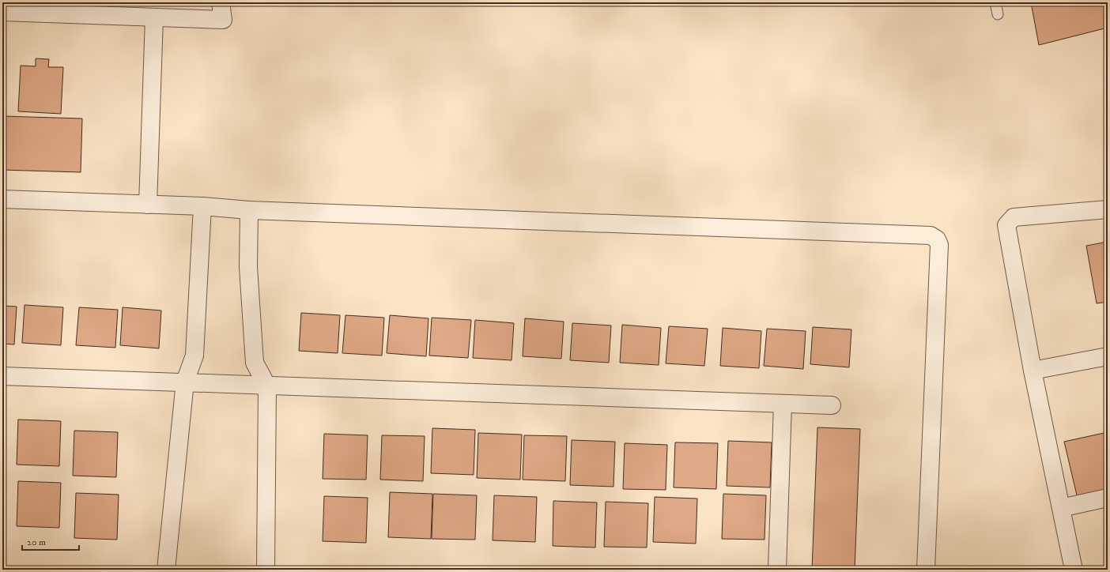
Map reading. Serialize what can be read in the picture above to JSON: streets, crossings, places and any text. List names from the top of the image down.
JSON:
{
  "scale_bar": "20 m"
}
